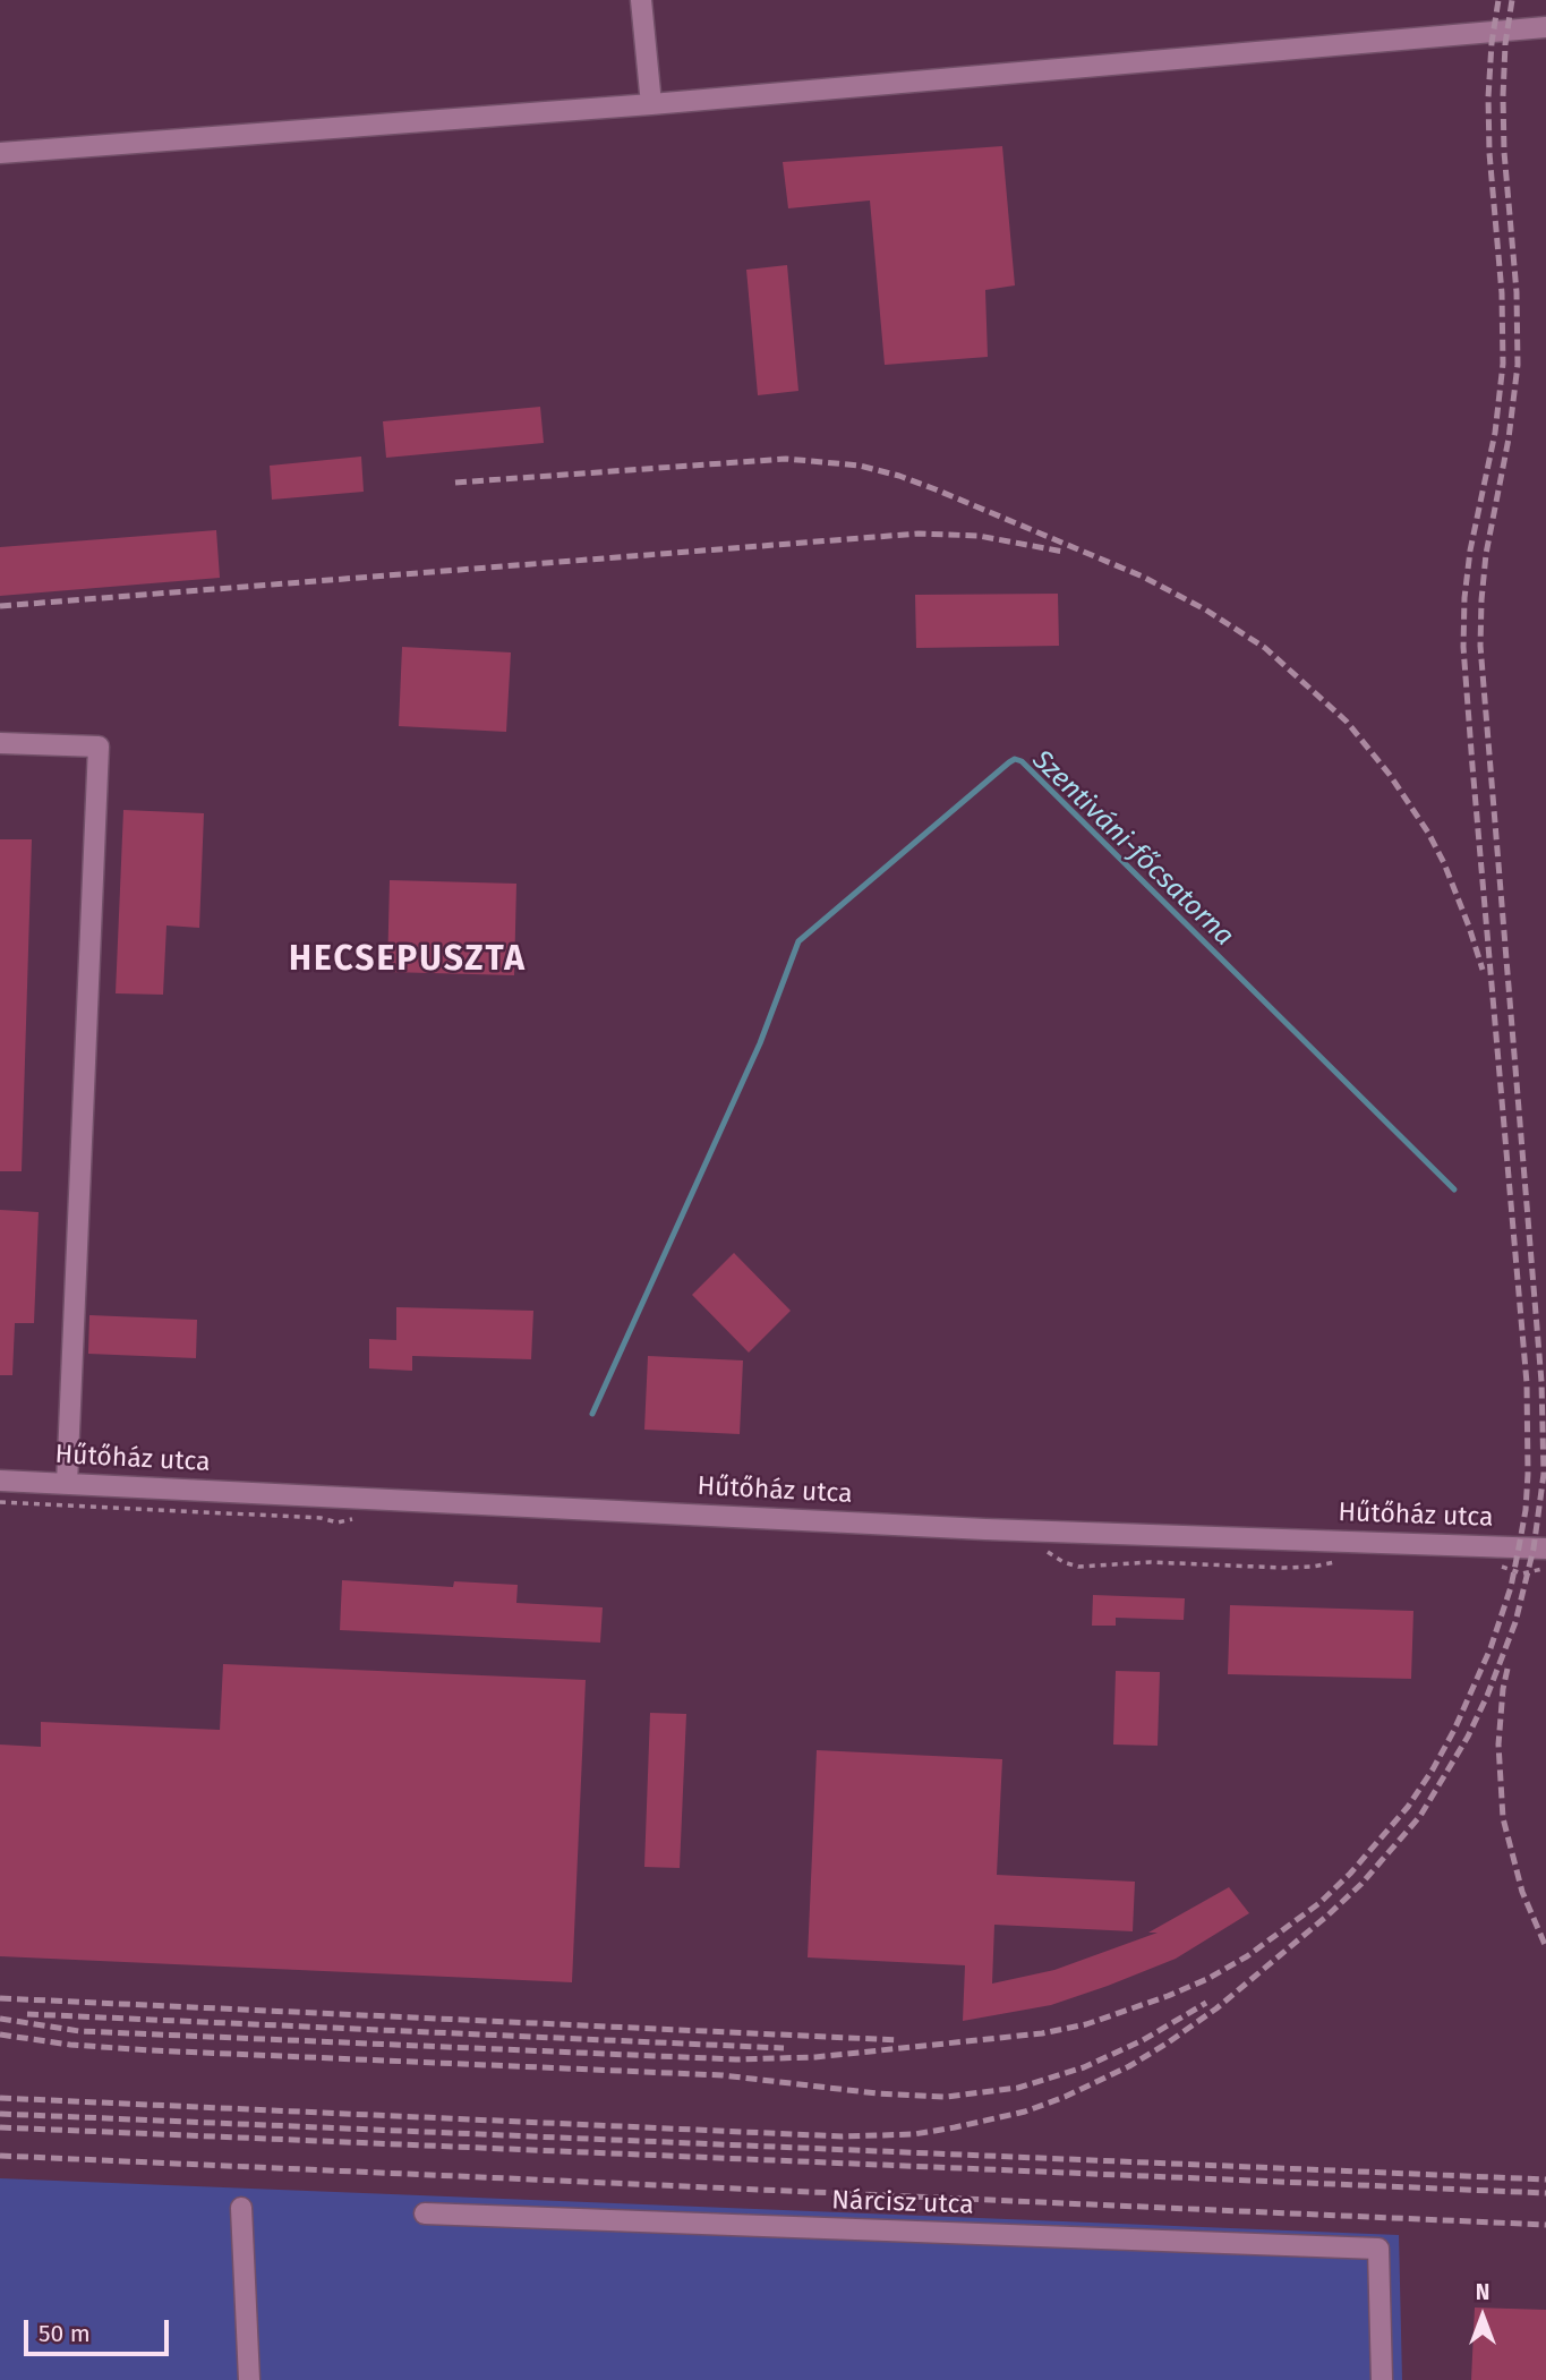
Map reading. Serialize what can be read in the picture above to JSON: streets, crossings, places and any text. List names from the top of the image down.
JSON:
{
  "streets": {
    "street": ["Hűtőház utca", "Nárcisz utca"]
  },
  "districts": ["HECSEPUSZTA"],
  "water": ["Szentiváni-főcsatorna"],
  "scale_bar": "50 m",
  "north": "top"
}
